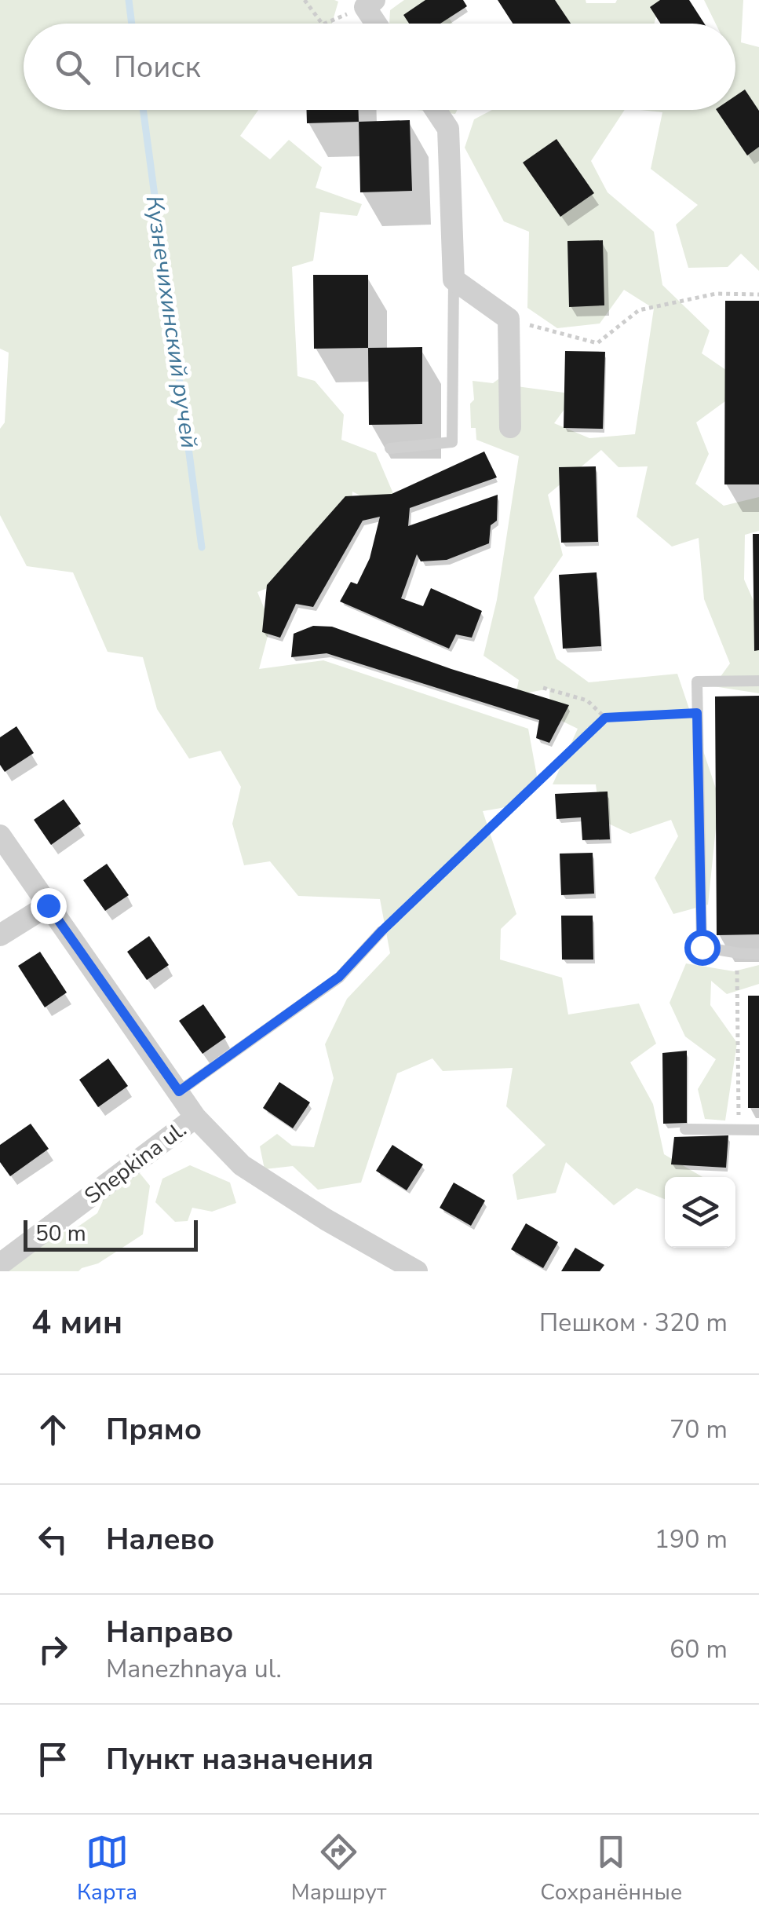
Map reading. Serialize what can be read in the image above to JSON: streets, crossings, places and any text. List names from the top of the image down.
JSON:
{
  "streets": {
    "street": ["Shepkina ul."]
  },
  "water": ["Кузнечихинский ручей"],
  "scale_bar": "50 m",
  "page": {
    "search": "Поиск",
    "scale": "50 m",
    "heading": ["4 мин", "Пешком · 320 m"],
    "list": [
      ["Прямо", "70 m"],
      ["Налево", "190 m"],
      ["Направо", "Manezhnaya ul.", "60 m"],
      "Пункт назначения"
    ],
    "nav": ["Карта", "Маршрут", "Сохранённые"]
  }
}
